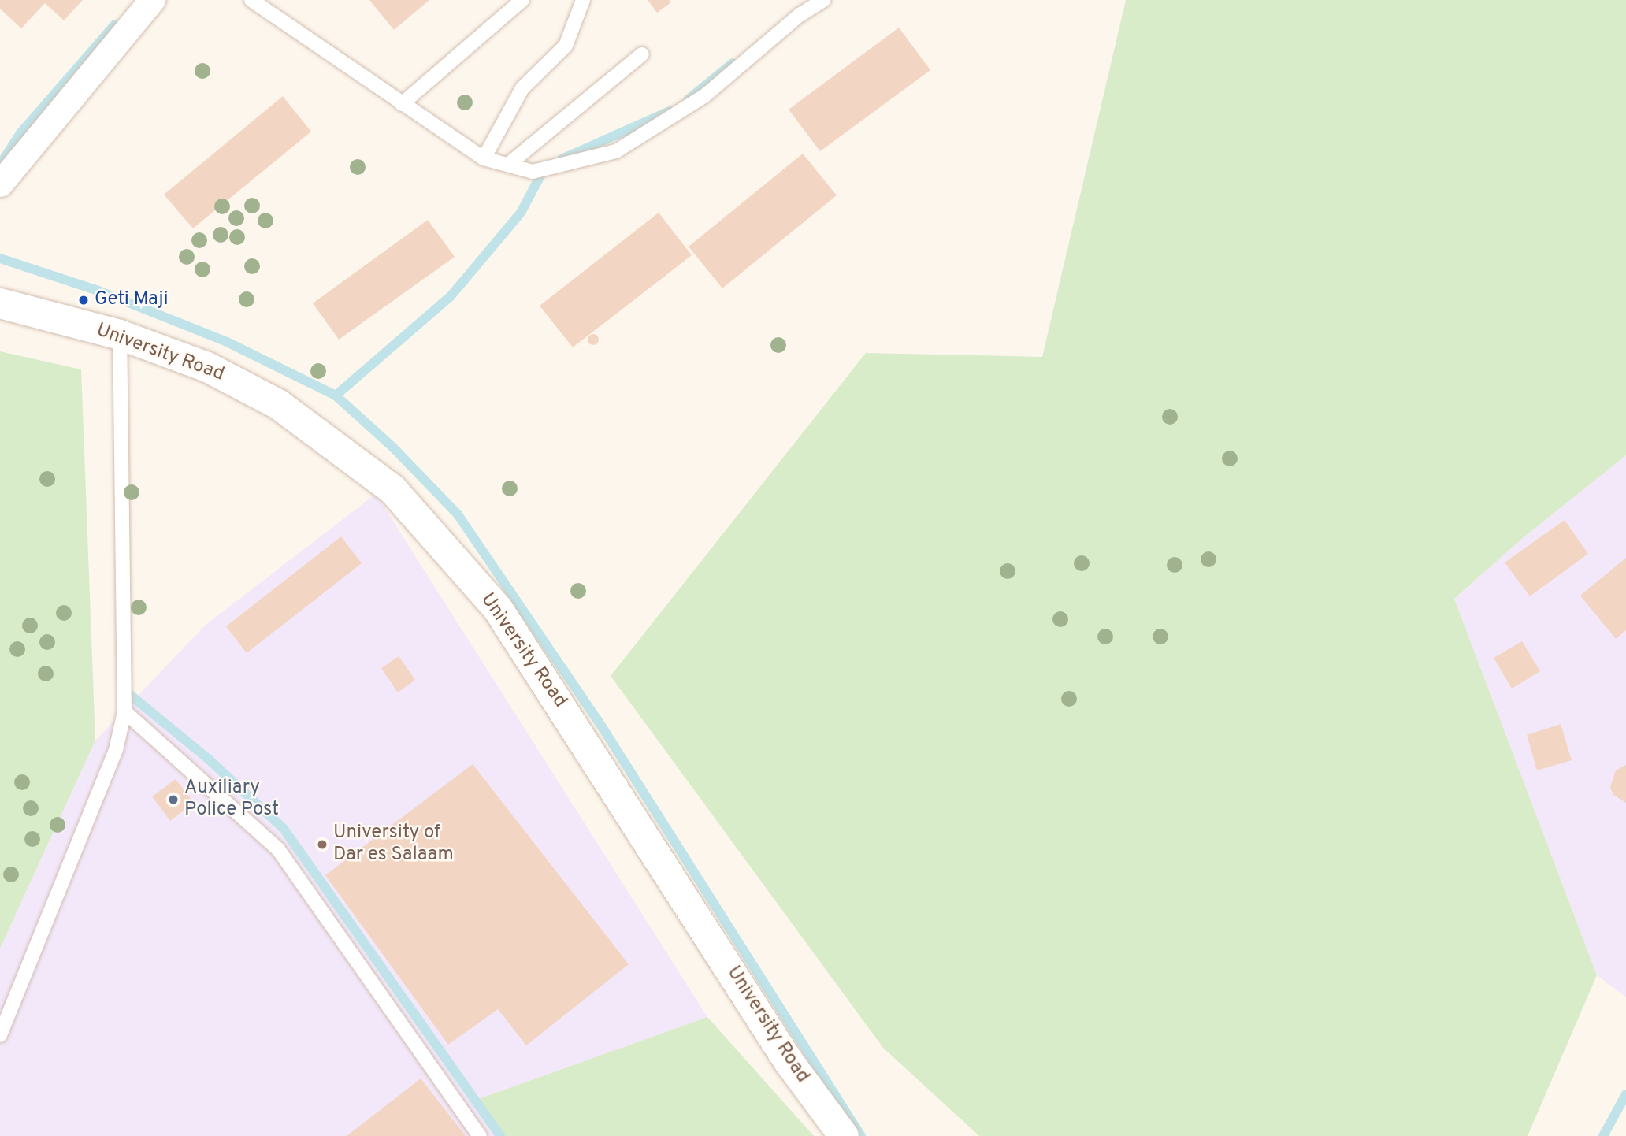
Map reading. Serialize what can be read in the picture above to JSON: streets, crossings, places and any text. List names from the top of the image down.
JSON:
{
  "streets": {
    "street": ["University Road"]
  },
  "places": ["Geti Maji", "Auxiliary Police Post", "University of Dar es Salaam"]
}
